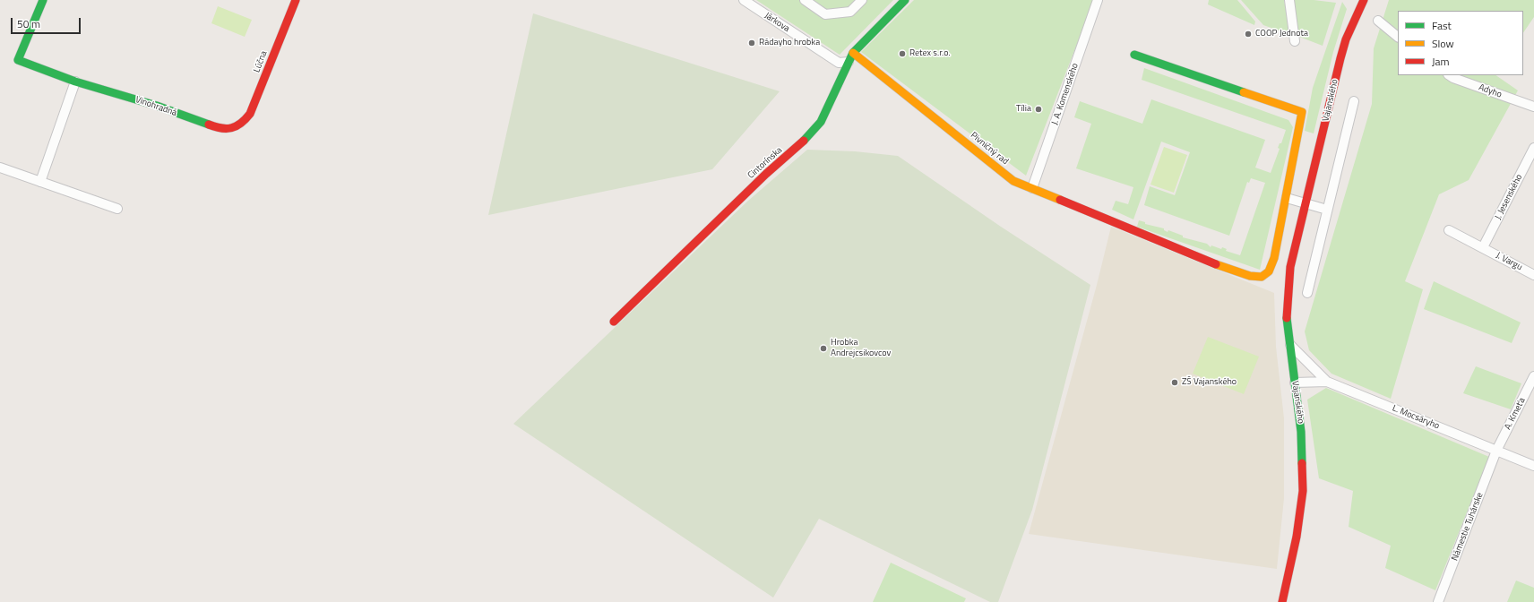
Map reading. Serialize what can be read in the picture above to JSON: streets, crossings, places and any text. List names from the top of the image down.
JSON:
{
  "streets": {
    "street": [
      "Járkova",
      "Lúčna",
      "Adyho",
      "J. A. Komenského",
      "Vajanského",
      "Vinohradná",
      "Pivničný rad",
      "Cintorínska",
      "J. Jesenského",
      "J. Vargu",
      "A. Kmeťa",
      "L. Mocsáryho",
      "Námestie Tuhárske"
    ]
  },
  "crossings": [
    ["Járkova", "Cintorínska"],
    ["Lúčna", "Vinohradná"],
    ["J. A. Komenského", "Pivničný rad"],
    ["Vajanského", "L. Mocsáryho"],
    ["Pivničný rad", "Cintorínska"],
    ["J. Jesenského", "J. Vargu"],
    ["A. Kmeťa", "L. Mocsáryho"],
    ["A. Kmeťa", "Námestie Tuhárske"],
    ["L. Mocsáryho", "Námestie Tuhárske"]
  ],
  "places": [
    "COOP Jednota",
    "Rádayho hrobka",
    "Retex s.r.o.",
    "Tília",
    "Hrobka Andrejcsikovcov",
    "ZŠ Vajanského"
  ],
  "legend": ["Fast", "Slow", "Jam"],
  "scale_bar": "50 m"
}
